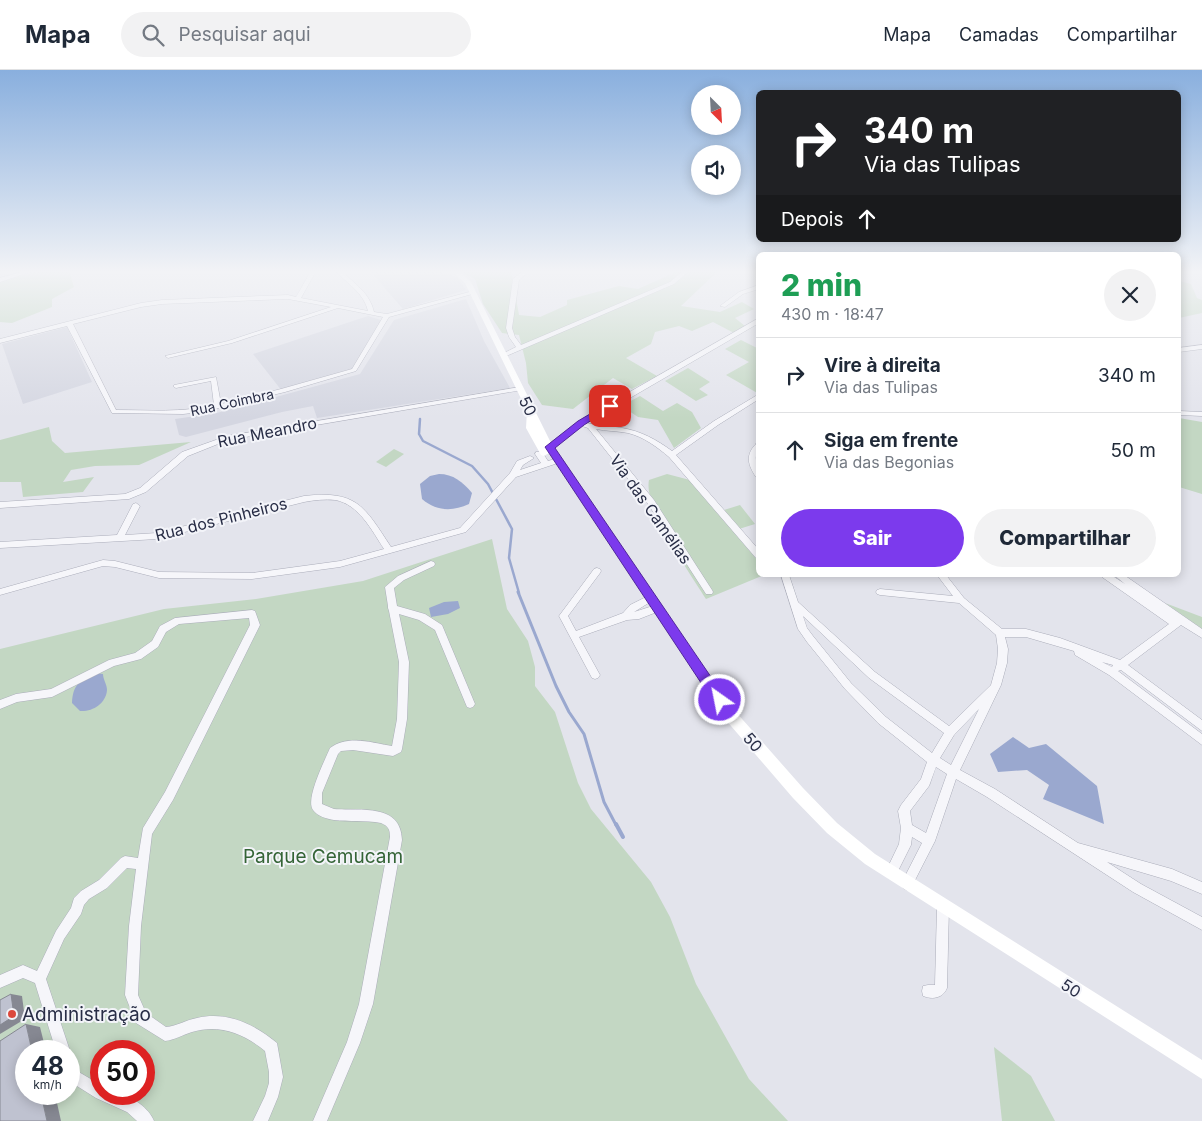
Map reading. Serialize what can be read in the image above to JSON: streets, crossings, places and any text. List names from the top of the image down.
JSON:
{
  "streets": {
    "main road": ["50"],
    "street": [
      "Rua Coimbra",
      "Rua Meandro",
      "Via das Camélias",
      "Rua dos Pinheiros"
    ]
  },
  "crossings": [
    ["50", "Rua Meandro"]
  ],
  "parks": ["Parque Cemucam"],
  "places": ["Administração"],
  "north": "bottom right",
  "page": {
    "header": "Mapa",
    "search": "Pesquisar aqui",
    "nav": ["Mapa", "Camadas", "Compartilhar"],
    "turn": ["340 m", "Via das Tulipas"],
    "then": "Depois",
    "heading": ["2 min", "430 m · 18:47"],
    "list": [
      {
        "name": "Vire à direita",
        "note": "Via das Tulipas",
        "value": "340 m"
      },
      {
        "name": "Siga em frente",
        "note": "Via das Begonias",
        "value": "50 m"
      }
    ],
    "buttons": ["Sair", "Compartilhar"],
    "speed": "48 km/h",
    "limit": "50"
  }
}
